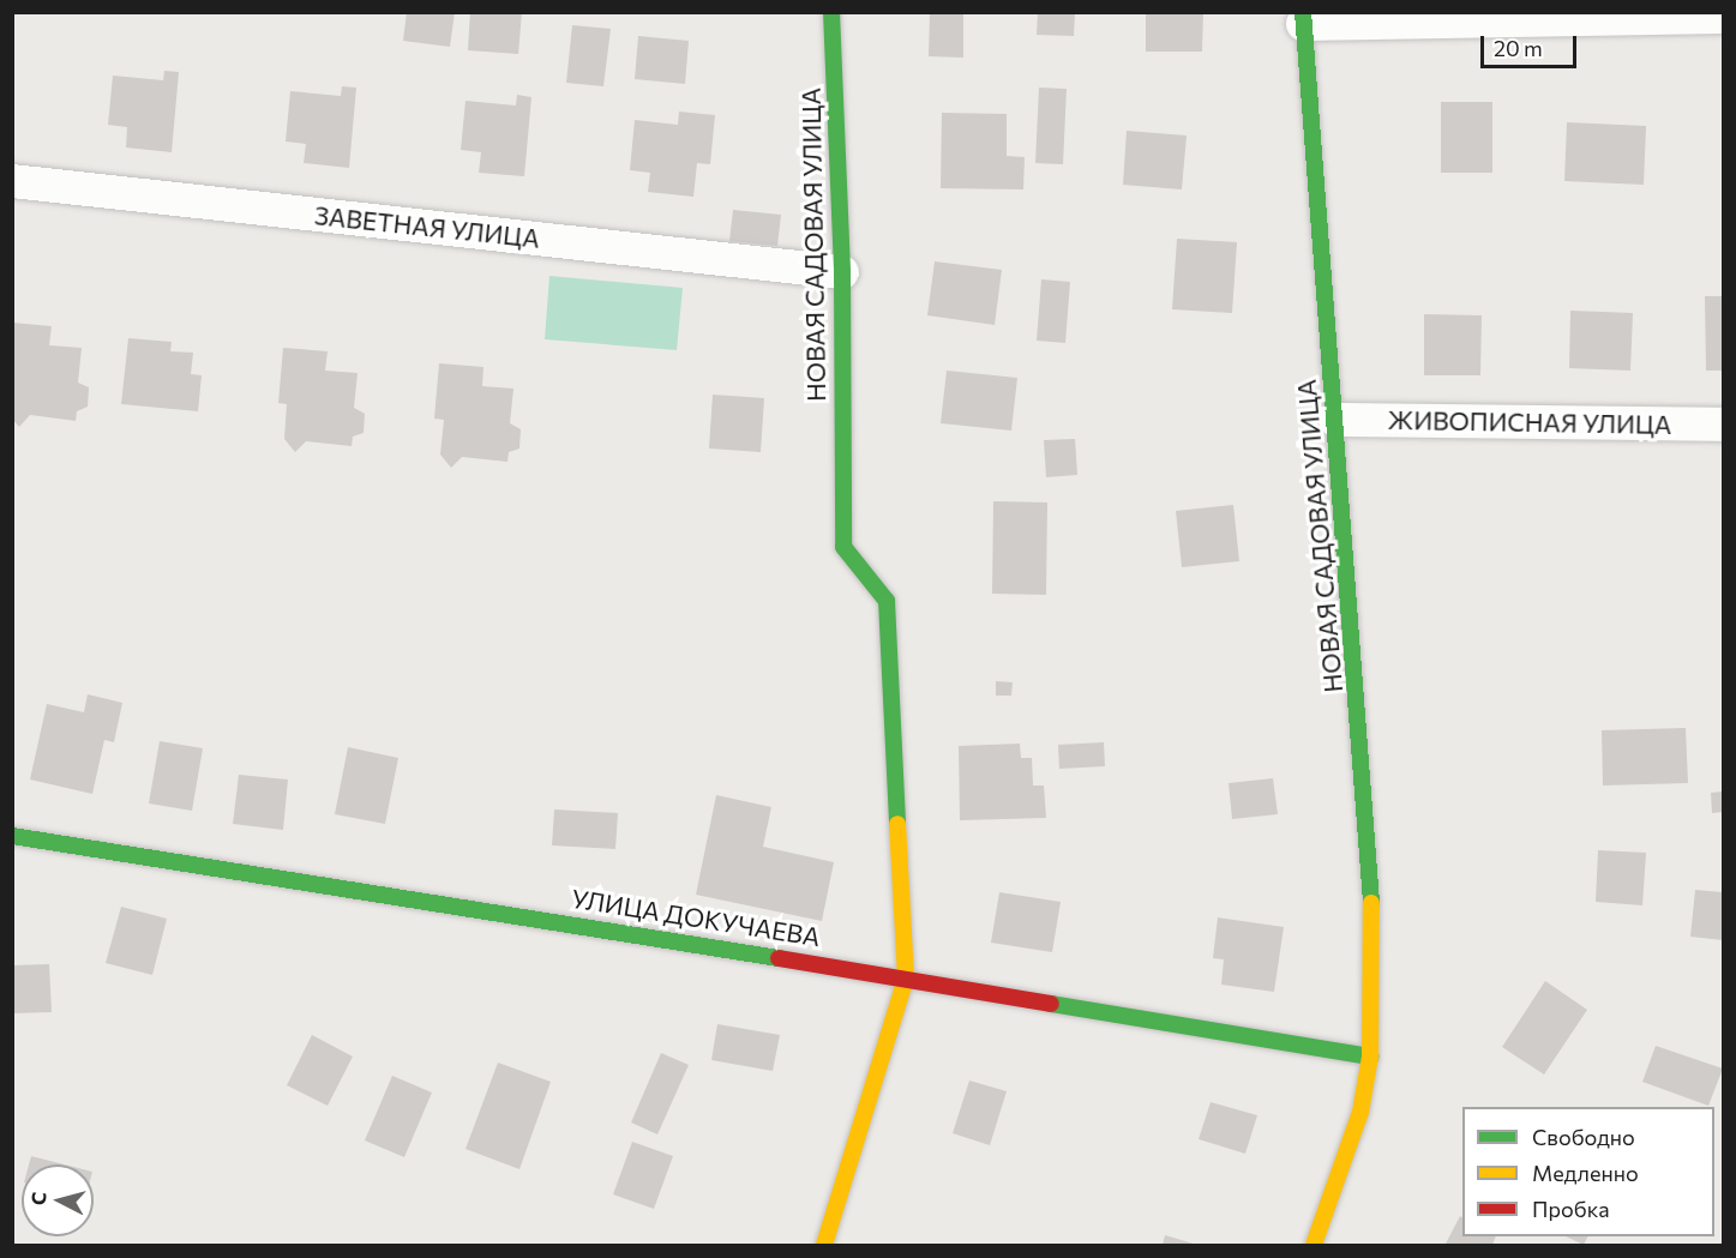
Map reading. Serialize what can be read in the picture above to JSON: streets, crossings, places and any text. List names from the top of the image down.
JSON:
{
  "streets": {
    "street": [
      "ЗАВЕТНАЯ УЛИЦА",
      "НОВАЯ САДОВАЯ УЛИЦА",
      "ЖИВОПИСНАЯ УЛИЦА",
      "УЛИЦА ДОКУЧАЕВА"
    ]
  },
  "crossings": [
    ["ЗАВЕТНАЯ УЛИЦА", "НОВАЯ САДОВАЯ УЛИЦА"],
    ["НОВАЯ САДОВАЯ УЛИЦА", "ЖИВОПИСНАЯ УЛИЦА"],
    ["НОВАЯ САДОВАЯ УЛИЦА", "УЛИЦА ДОКУЧАЕВА"]
  ],
  "legend": ["Свободно", "Медленно", "Пробка"],
  "scale_bar": "20 m",
  "north": "left"
}
